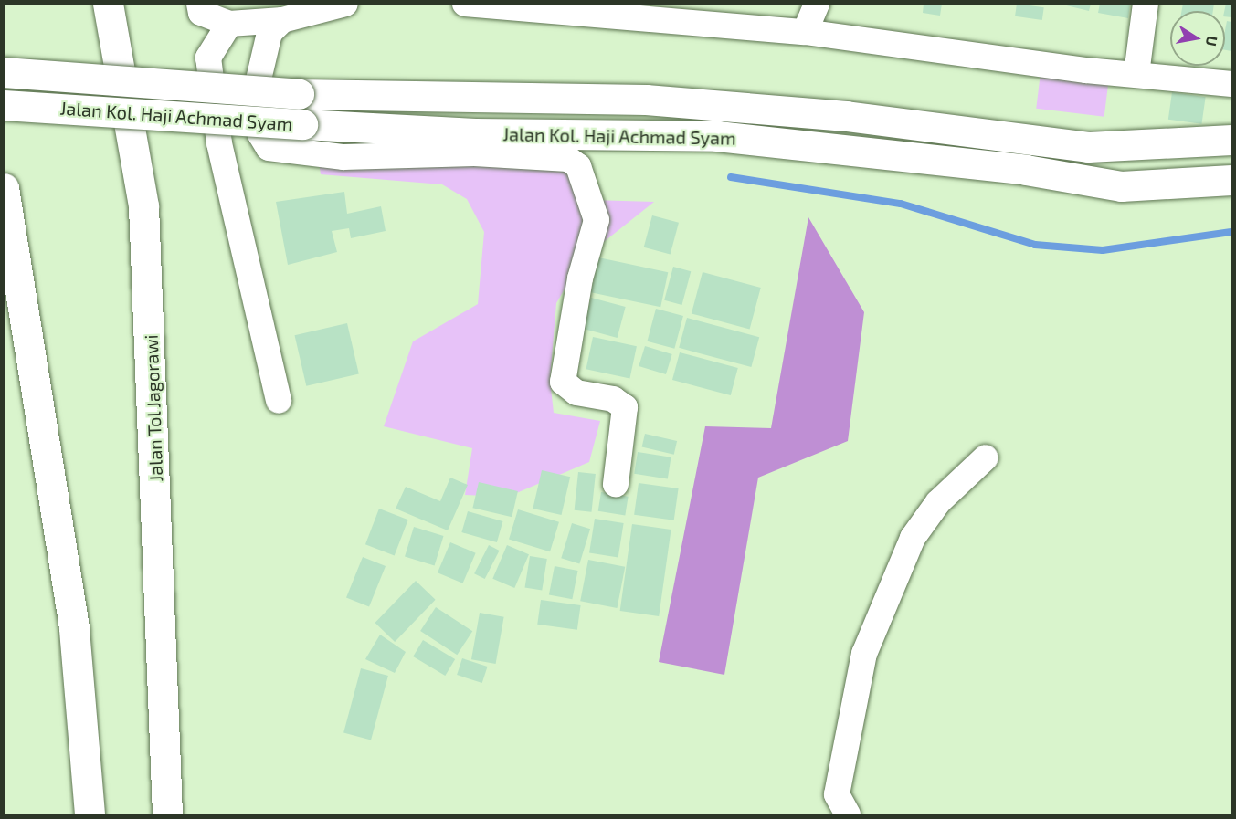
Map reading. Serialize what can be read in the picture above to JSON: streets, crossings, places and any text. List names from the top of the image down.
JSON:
{
  "streets": {
    "main road": ["Jalan Kol. Haji Achmad Syam", "Jalan Tol Jagorawi"]
  },
  "north": "right"
}
